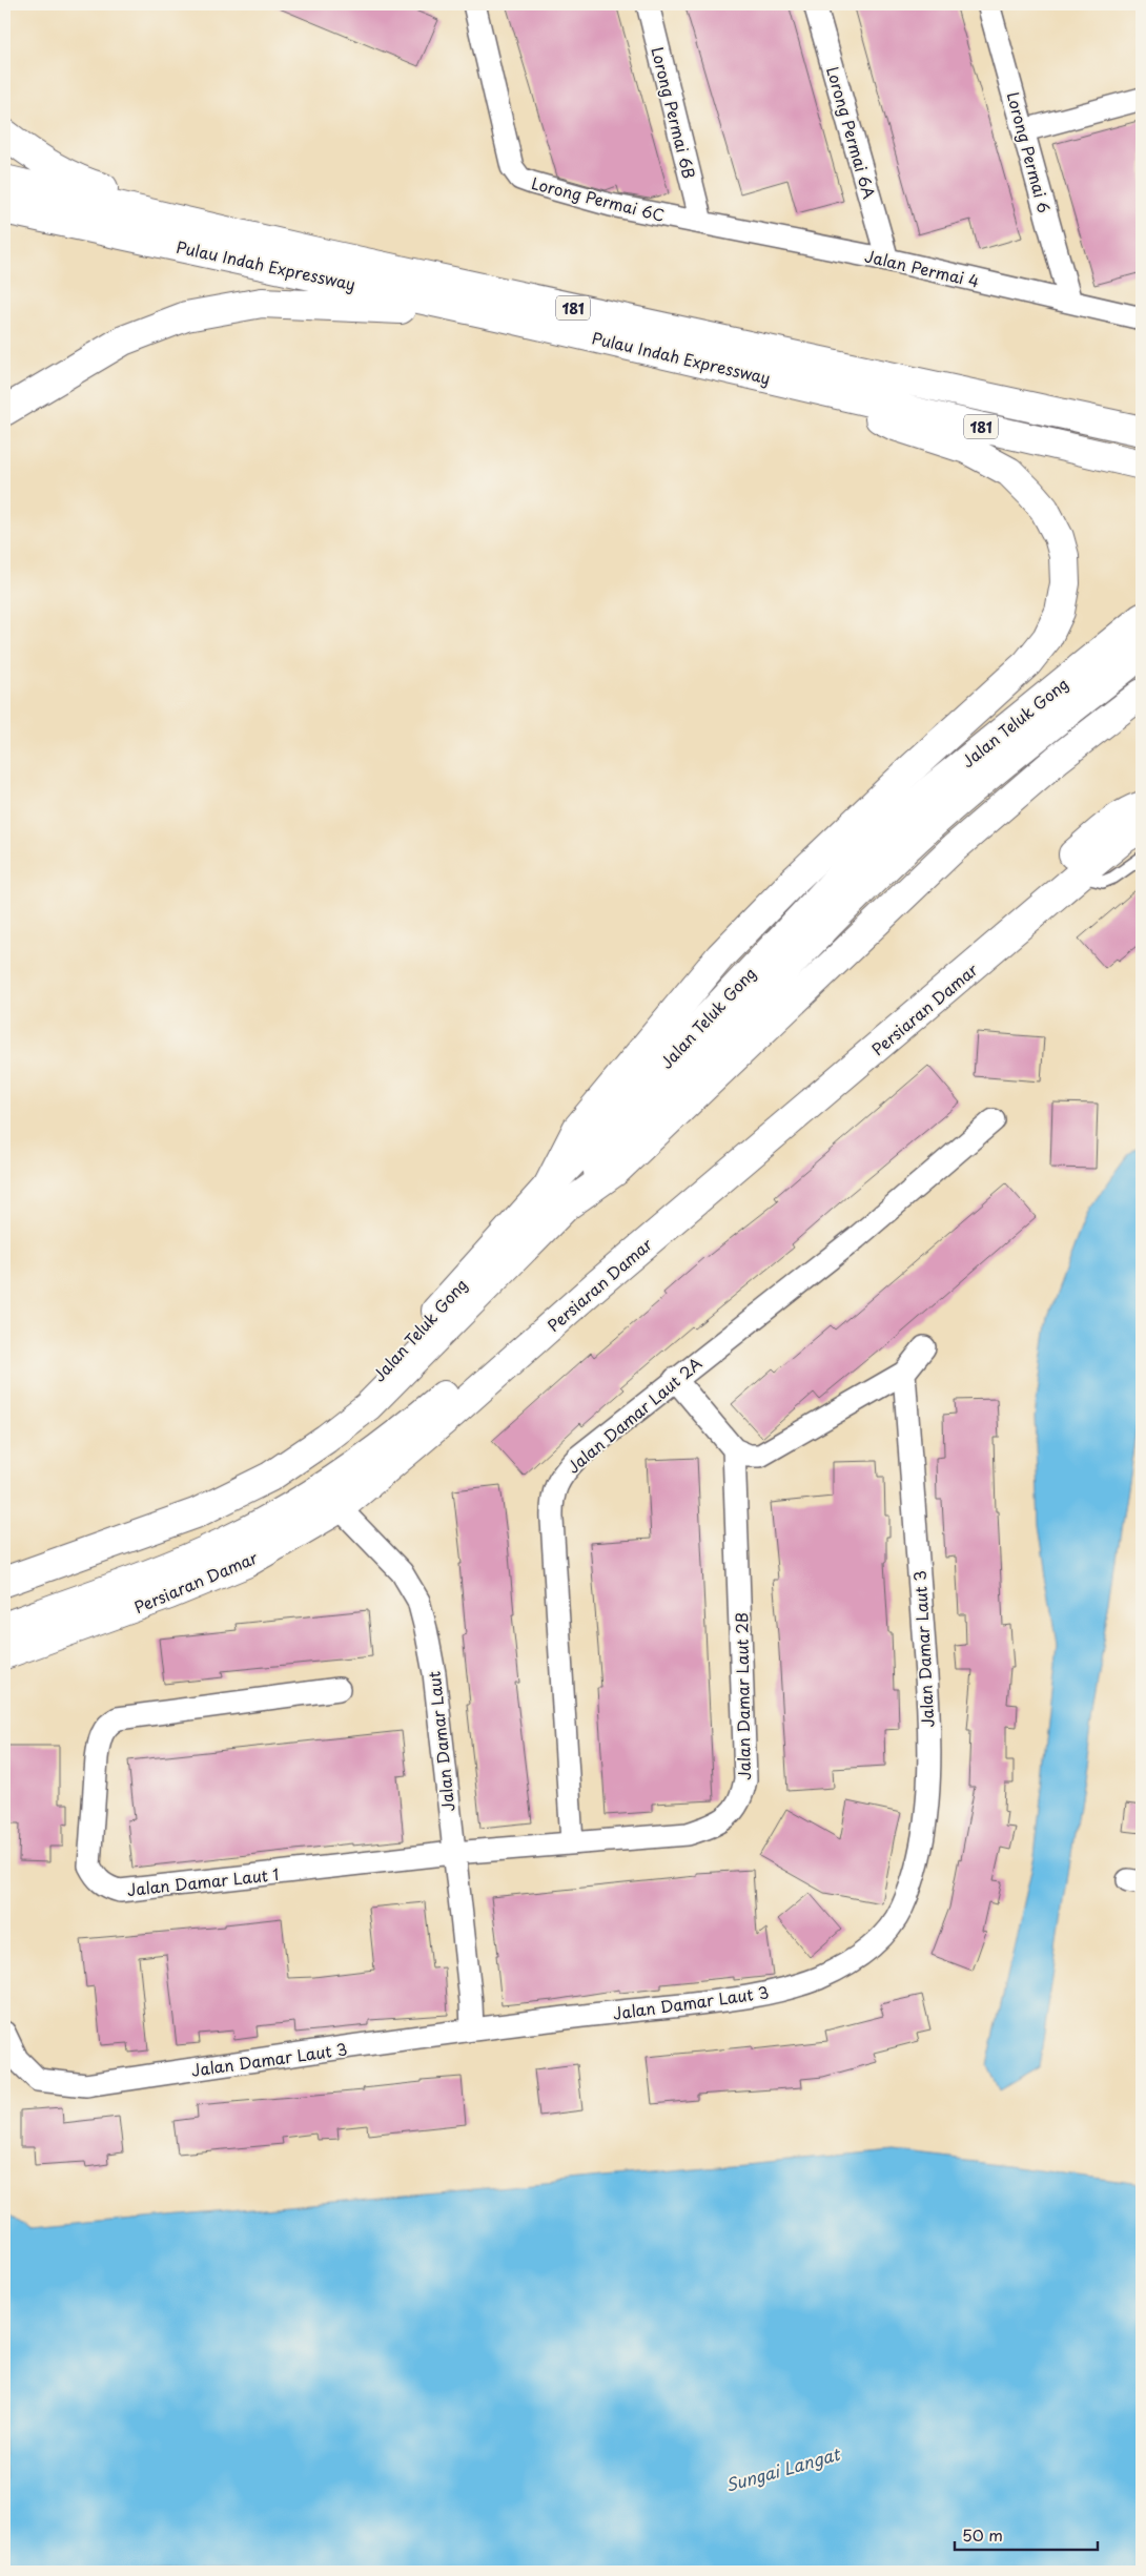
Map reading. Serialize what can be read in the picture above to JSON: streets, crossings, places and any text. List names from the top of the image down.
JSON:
{
  "streets": {
    "main road": [
      "Pulau Indah Expressway",
      "181",
      "Jalan Teluk Gong",
      "Persiaran Damar"
    ],
    "street": [
      "Lorong Permai 6B",
      "Lorong Permai 6A",
      "Lorong Permai 6",
      "Lorong Permai 6C",
      "Jalan Permai 4",
      "Jalan Damar Laut 2A",
      "Jalan Damar Laut 3",
      "Jalan Damar Laut 2B",
      "Jalan Damar Laut",
      "Jalan Damar Laut 1"
    ]
  },
  "crossings": [
    ["Lorong Permai 6B", "Lorong Permai 6C"],
    ["Lorong Permai 6B", "Jalan Permai 4"],
    ["Lorong Permai 6A", "Jalan Permai 4"],
    ["Lorong Permai 6", "Jalan Permai 4"],
    ["Lorong Permai 6C", "Jalan Permai 4"],
    ["Persiaran Damar", "Jalan Damar Laut"],
    ["Jalan Damar Laut 2A", "Jalan Damar Laut 2B"],
    ["Jalan Damar Laut 3", "Jalan Damar Laut"],
    ["Jalan Damar Laut 2B", "Jalan Damar Laut"],
    ["Jalan Damar Laut 2B", "Jalan Damar Laut 1"],
    ["Jalan Damar Laut", "Jalan Damar Laut 1"]
  ],
  "water": ["Sungai Langat"],
  "scale_bar": "50 m"
}
